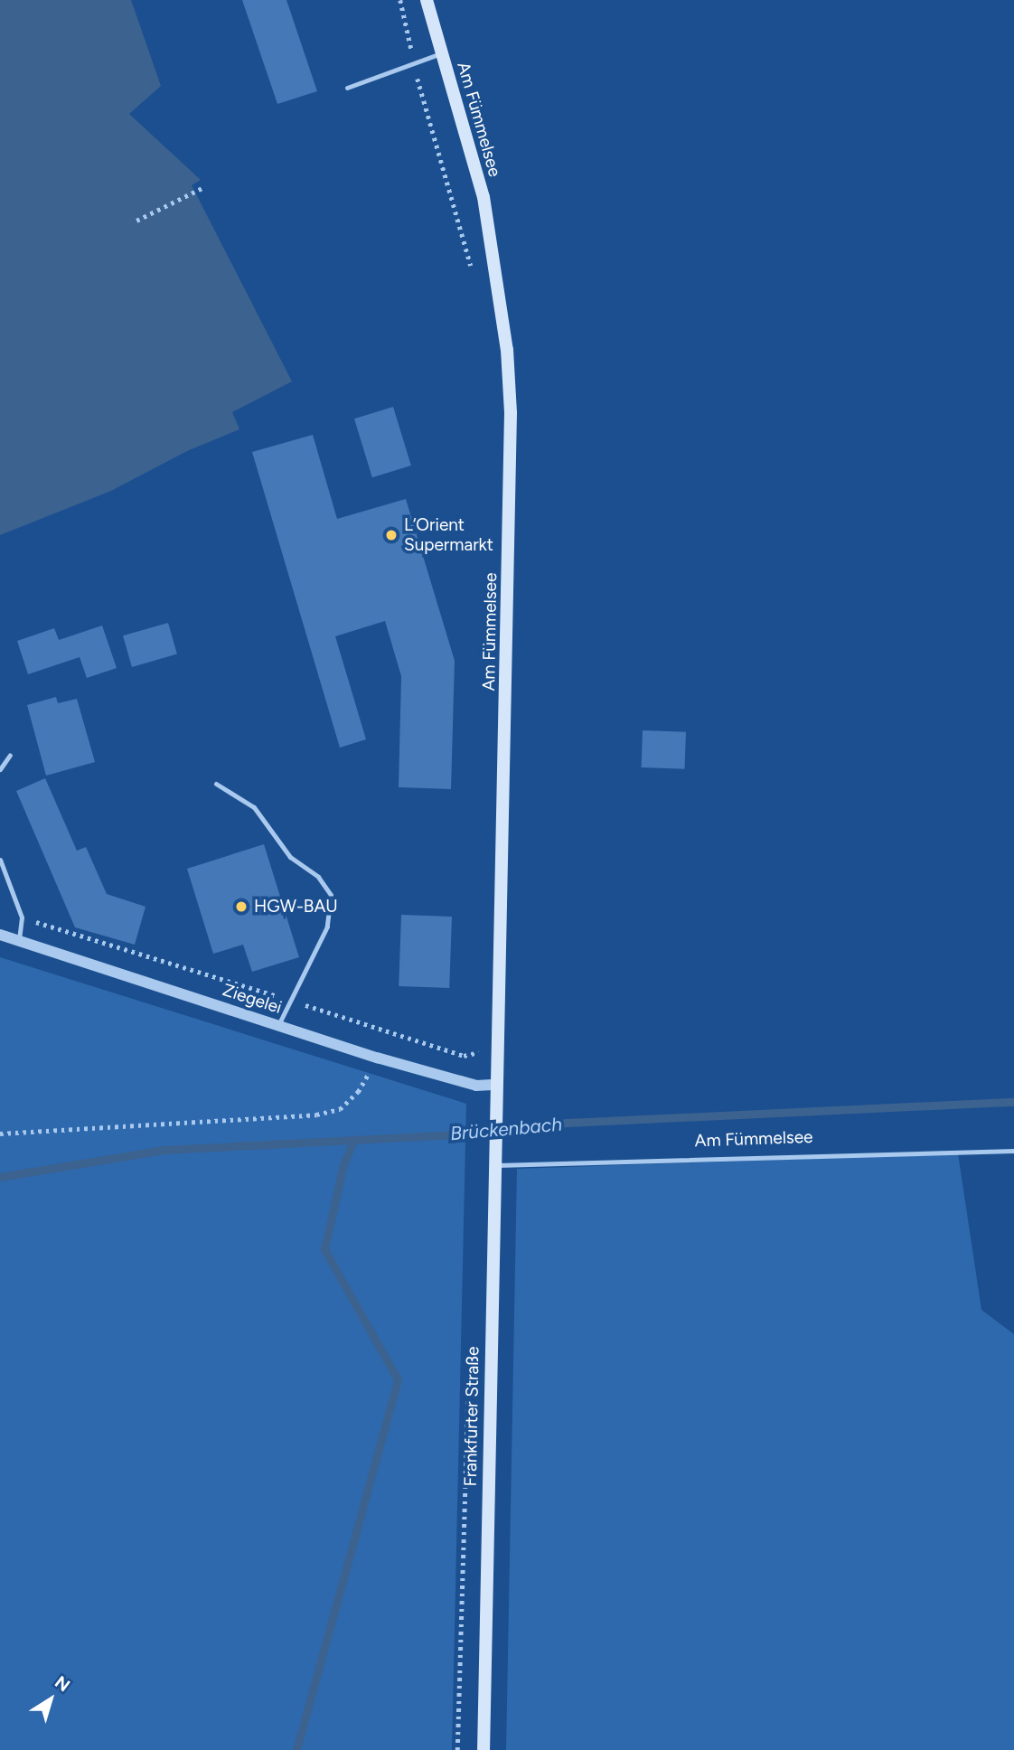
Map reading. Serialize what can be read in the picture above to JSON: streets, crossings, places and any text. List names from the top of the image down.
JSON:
{
  "streets": {
    "main road": ["Am Fümmelsee", "Frankfurter Straße"],
    "street": ["Ziegelei"]
  },
  "crossings": [
    ["Am Fümmelsee", "Ziegelei"],
    ["Am Fümmelsee", "Frankfurter Straße"],
    ["Ziegelei", "Frankfurter Straße"]
  ],
  "water": ["Brückenbach"],
  "places": ["L‘Orient Supermarkt", "HGW-BAU"],
  "north": "top right"
}
